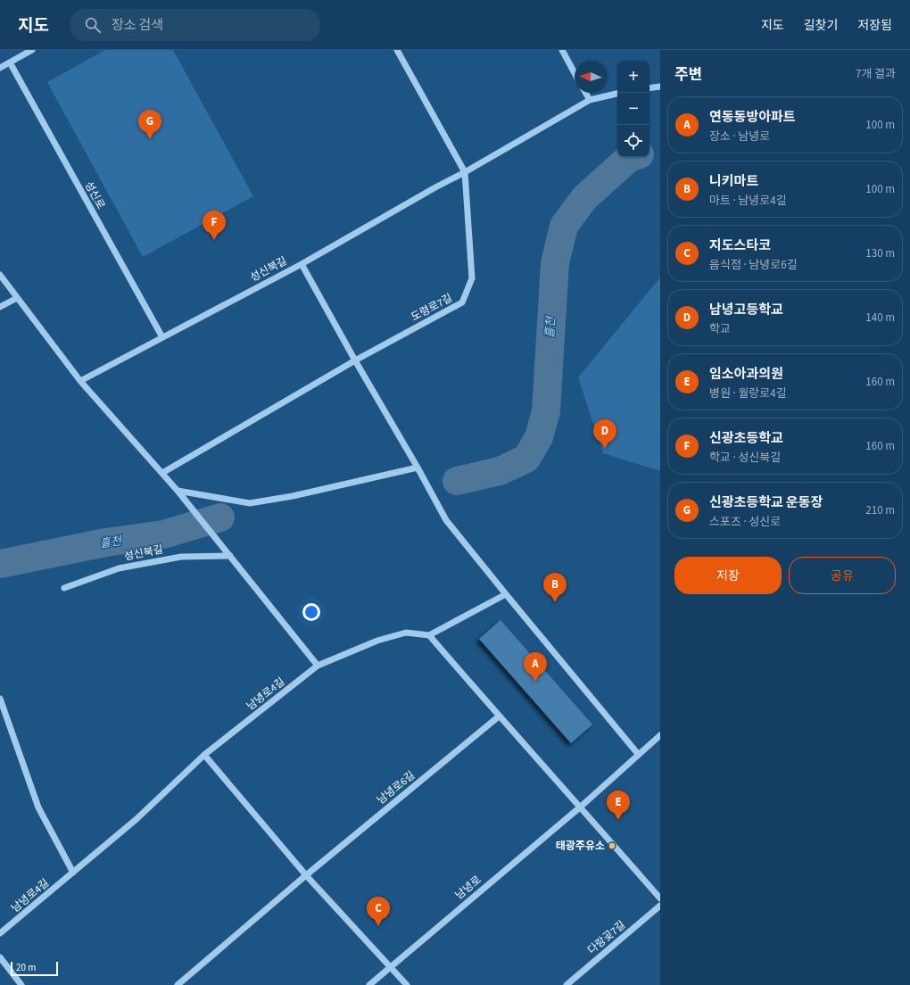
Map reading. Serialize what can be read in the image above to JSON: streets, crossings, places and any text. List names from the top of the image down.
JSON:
{
  "streets": {
    "street": [
      "성신로",
      "성신북길",
      "도령로7길",
      "남녕로4길",
      "남녕로6길",
      "남녕로",
      "다랑곶7길"
    ]
  },
  "crossings": [
    ["성신로", "성신북길"],
    ["성신북길", "도령로7길"]
  ],
  "water": ["흘천"],
  "places": ["태광주유소"],
  "scale_bar": "20 m",
  "north": "left",
  "page": {
    "header": "지도",
    "search": "장소 검색",
    "nav": ["지도", "길찾기", "저장됨"],
    "heading": ["주변", "7개 결과"],
    "map_buttons": ["+", "−"],
    "list": [
      {
        "mark": "A",
        "name": "연동동방아파트",
        "note": "장소 · 남녕로",
        "value": "100 m"
      },
      {
        "mark": "B",
        "name": "니키마트",
        "note": "마트 · 남녕로4길",
        "value": "100 m"
      },
      {
        "mark": "C",
        "name": "지도스타코",
        "note": "음식점 · 남녕로6길",
        "value": "130 m"
      },
      {
        "mark": "D",
        "name": "남녕고등학교",
        "note": "학교",
        "value": "140 m"
      },
      {
        "mark": "E",
        "name": "임소아과의원",
        "note": "병원 · 월랑로4길",
        "value": "160 m"
      },
      {
        "mark": "F",
        "name": "신광초등학교",
        "note": "학교 · 성신북길",
        "value": "160 m"
      },
      {
        "mark": "G",
        "name": "신광초등학교 운동장",
        "note": "스포츠 · 성신로",
        "value": "210 m"
      }
    ],
    "pins": [
      "G",
      "F",
      "D",
      "B",
      "A",
      "E",
      "C"
    ],
    "buttons": ["저장", "공유"],
    "scale": "20 m"
  }
}
